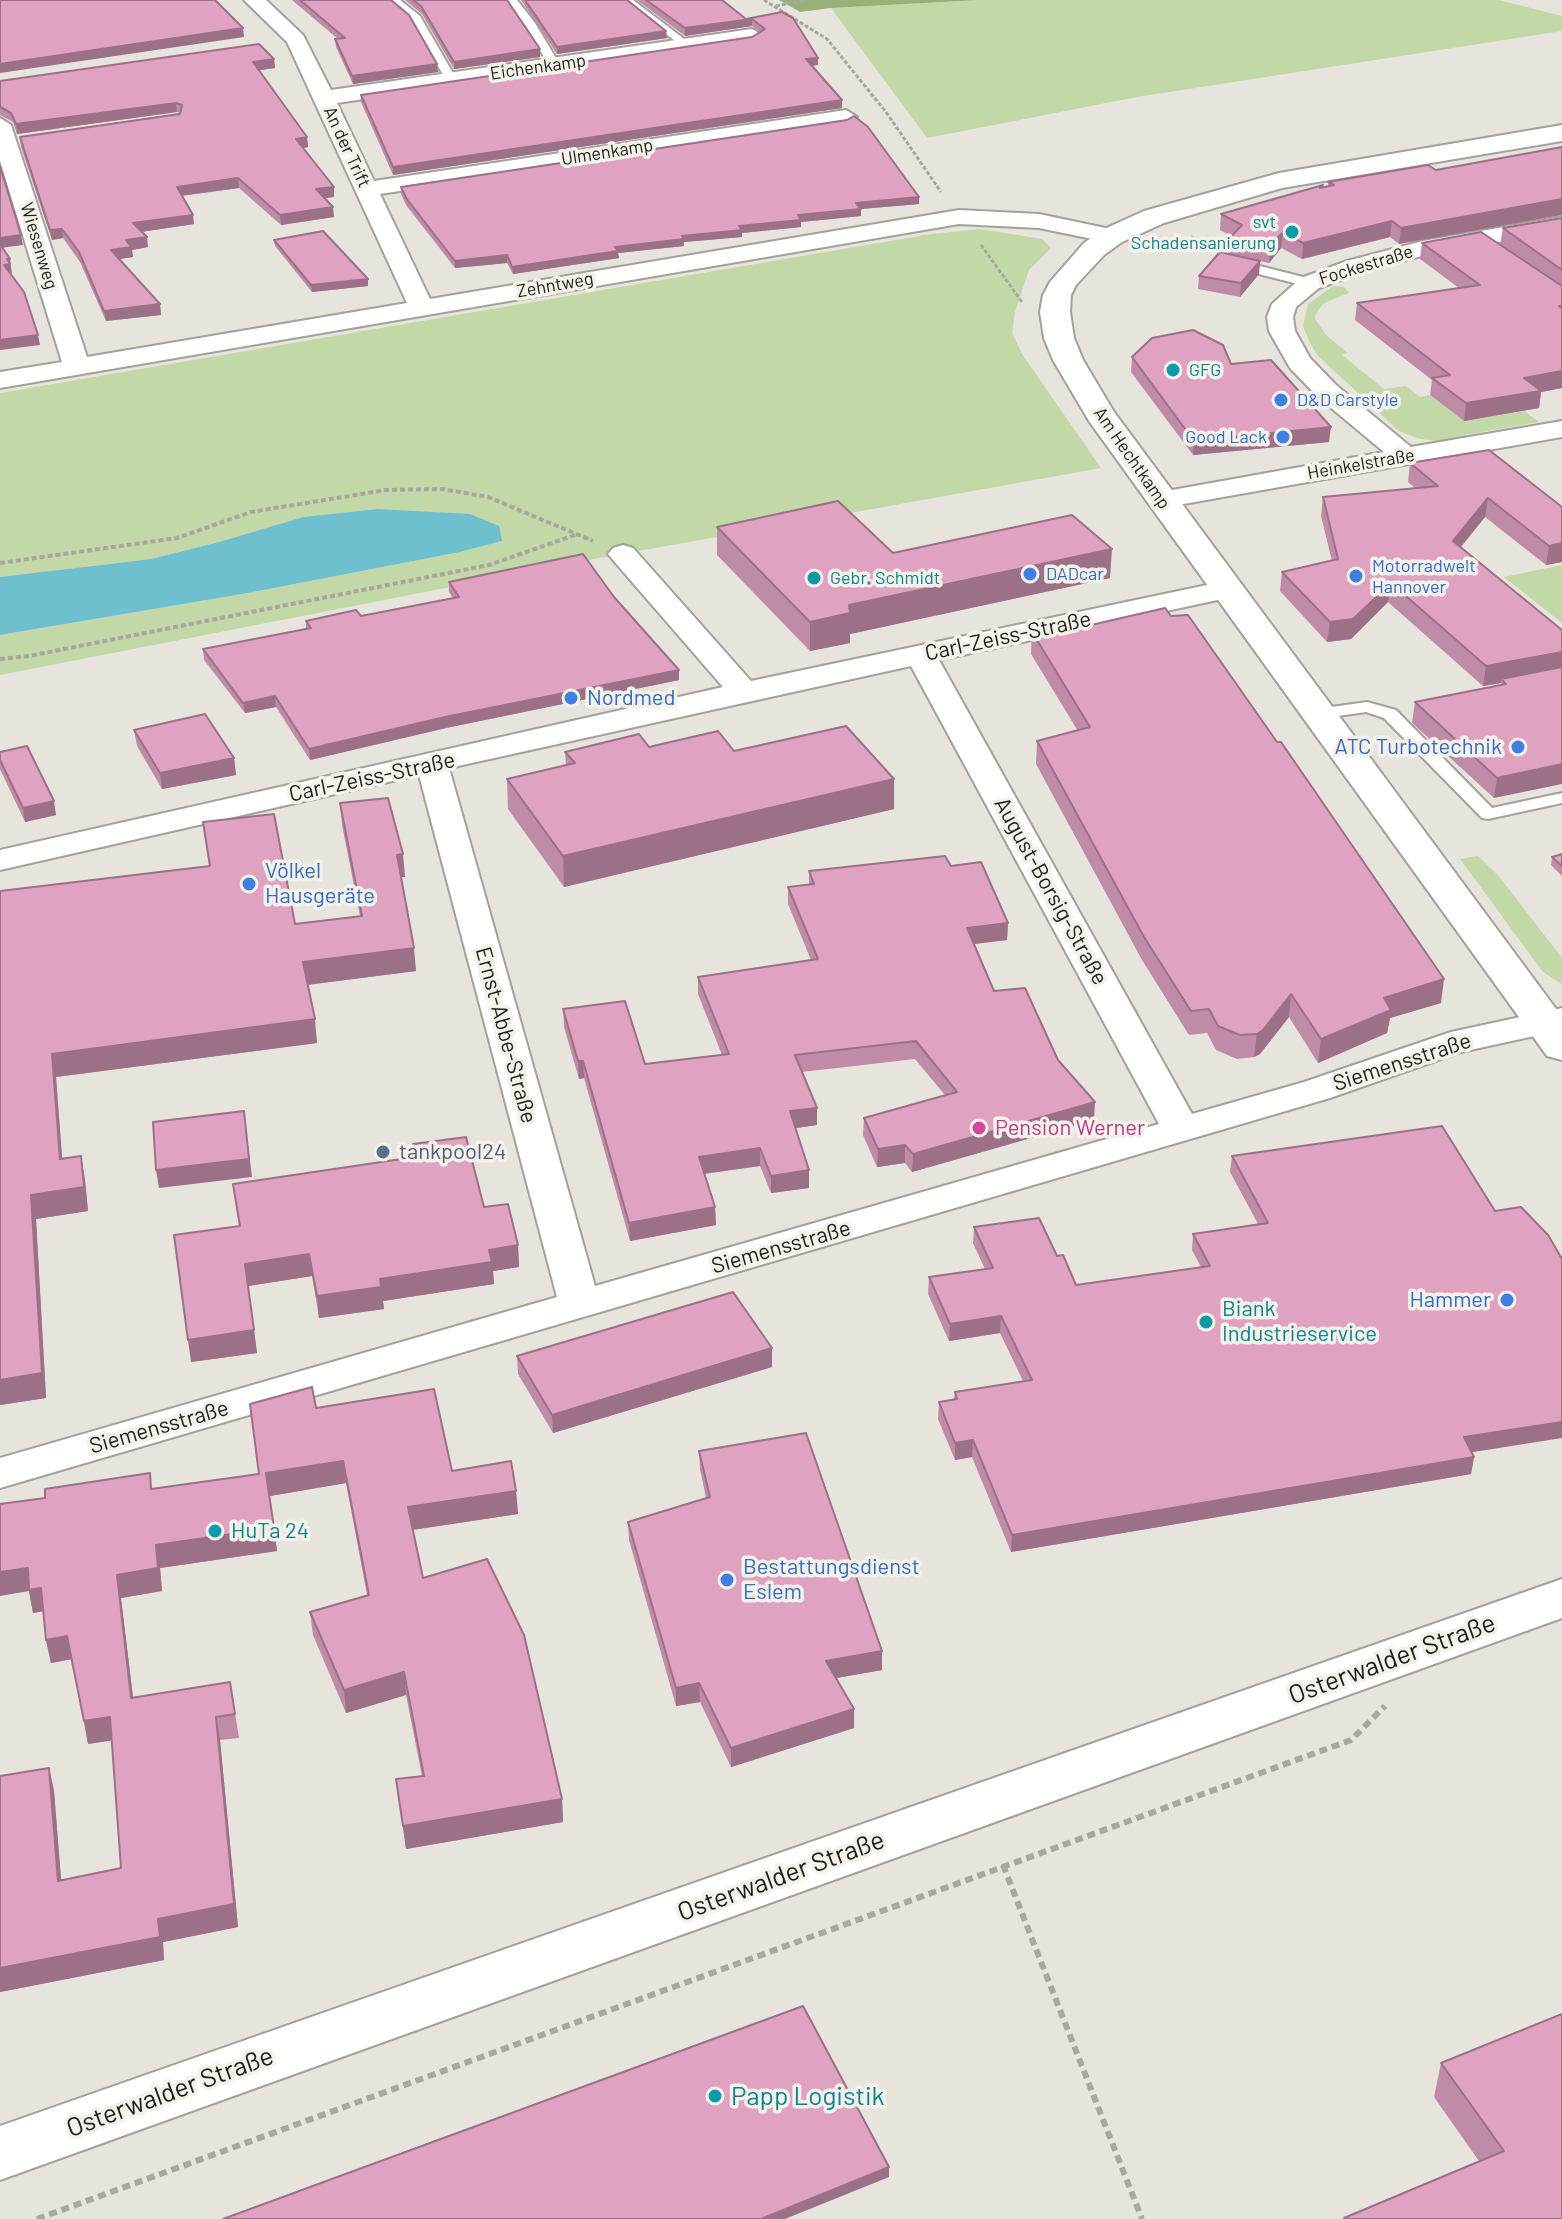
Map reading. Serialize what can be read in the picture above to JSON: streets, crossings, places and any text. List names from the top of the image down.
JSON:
{
  "streets": {
    "street": [
      "Eichenkamp",
      "An der Trift",
      "Ulmenkamp",
      "Wiesenweg",
      "Fockestraße",
      "Zehntweg",
      "Am Hechtkamp",
      "Heinkelstraße",
      "Carl-Zeiss-Straße",
      "August-Borsig-Straße",
      "Ernst-Abbe-Straße",
      "Siemensstraße",
      "Osterwalder Straße"
    ]
  },
  "crossings": [
    ["Eichenkamp", "An der Trift"],
    ["An der Trift", "Ulmenkamp"],
    ["An der Trift", "Zehntweg"],
    ["Wiesenweg", "Zehntweg"],
    ["Fockestraße", "Heinkelstraße"],
    ["Zehntweg", "Am Hechtkamp"],
    ["Am Hechtkamp", "Heinkelstraße"],
    ["Am Hechtkamp", "Carl-Zeiss-Straße"],
    ["Am Hechtkamp", "Siemensstraße"],
    ["Carl-Zeiss-Straße", "August-Borsig-Straße"],
    ["Carl-Zeiss-Straße", "Ernst-Abbe-Straße"],
    ["August-Borsig-Straße", "Siemensstraße"],
    ["Ernst-Abbe-Straße", "Siemensstraße"]
  ],
  "places": [
    "svt Schadensanierung",
    "GFG",
    "D&D Carstyle",
    "Good Lack",
    "DADcar",
    "Motorradwelt Hannover",
    "Gebr. Schmidt",
    "Nordmed",
    "ATC Turbotechnik",
    "Völkel Hausgeräte",
    "Pension Werner",
    "tankpool24",
    "Hammer",
    "Biank Industrieservice",
    "HuTa 24",
    "Bestattungsdienst Eslem",
    "Papp Logistik"
  ]
}
